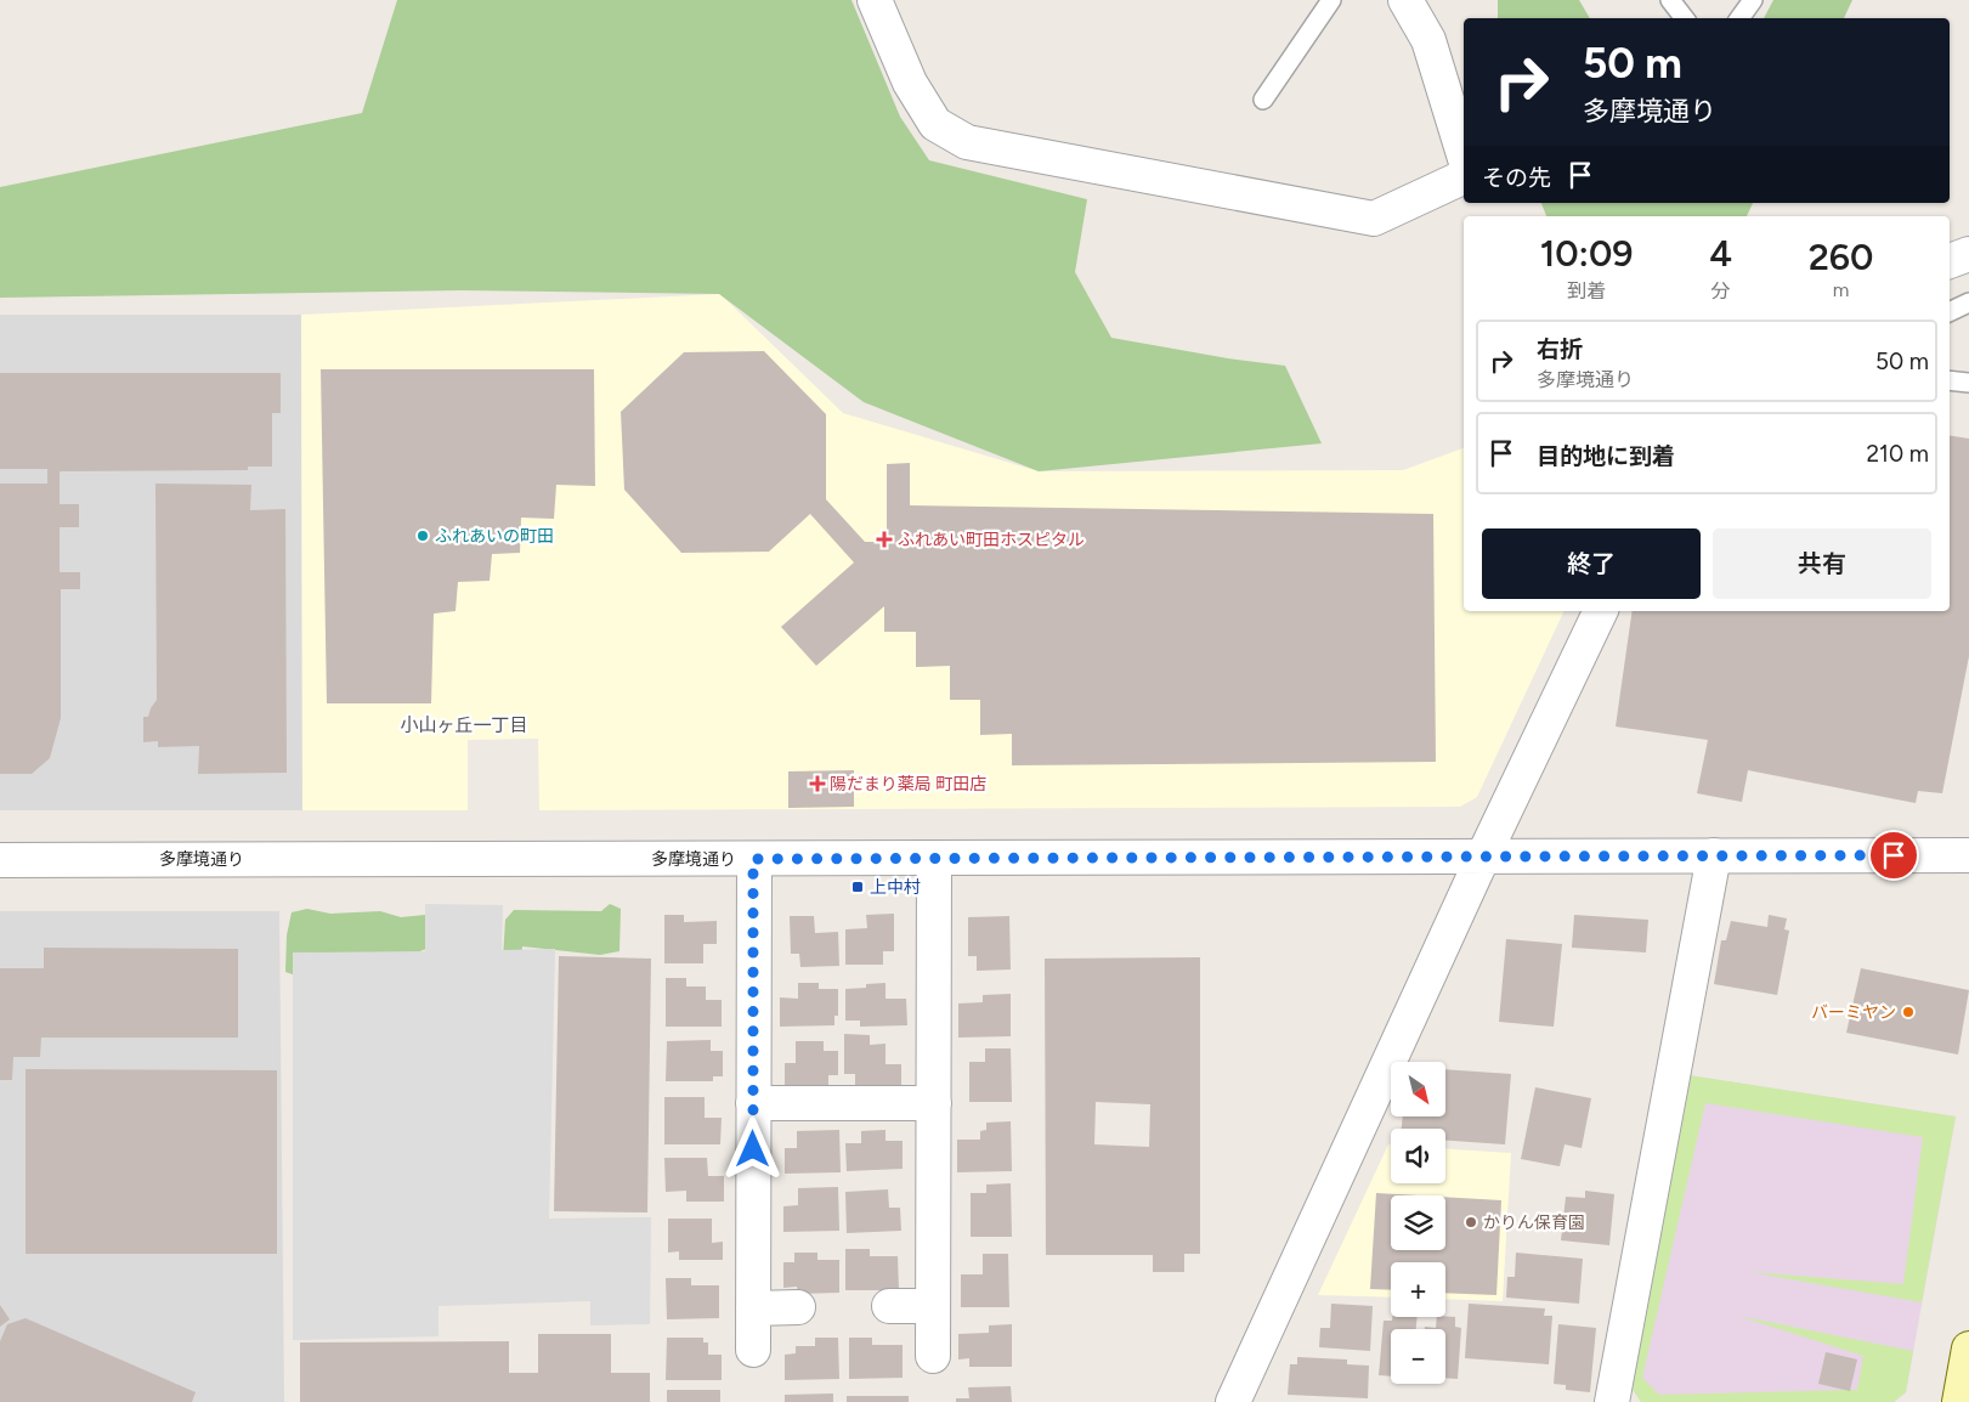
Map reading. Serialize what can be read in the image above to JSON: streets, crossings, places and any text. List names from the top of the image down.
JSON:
{
  "streets": {
    "street": ["多摩境通り"]
  },
  "districts": ["小山ヶ丘一丁目"],
  "places": {
    "other": ["ふれあいの町田", "バーミヤン", "かりん保育園"],
    "health": ["ふれあい町田ホスピタル", "陽だまり薬局 町田店"],
    "transit": ["上中村"]
  },
  "north": "bottom right",
  "page": {
    "turn": ["50 m", "多摩境通り"],
    "then": "その先",
    "eta": [
      "10:09",
      "到着",
      "4",
      "分",
      "260",
      "m"
    ],
    "list": [
      {
        "name": "右折",
        "note": "多摩境通り",
        "value": "50 m"
      },
      {
        "name": "目的地に到着",
        "value": "210 m"
      }
    ],
    "buttons": ["終了", "共有"],
    "map_buttons": ["+", "−"]
  }
}
